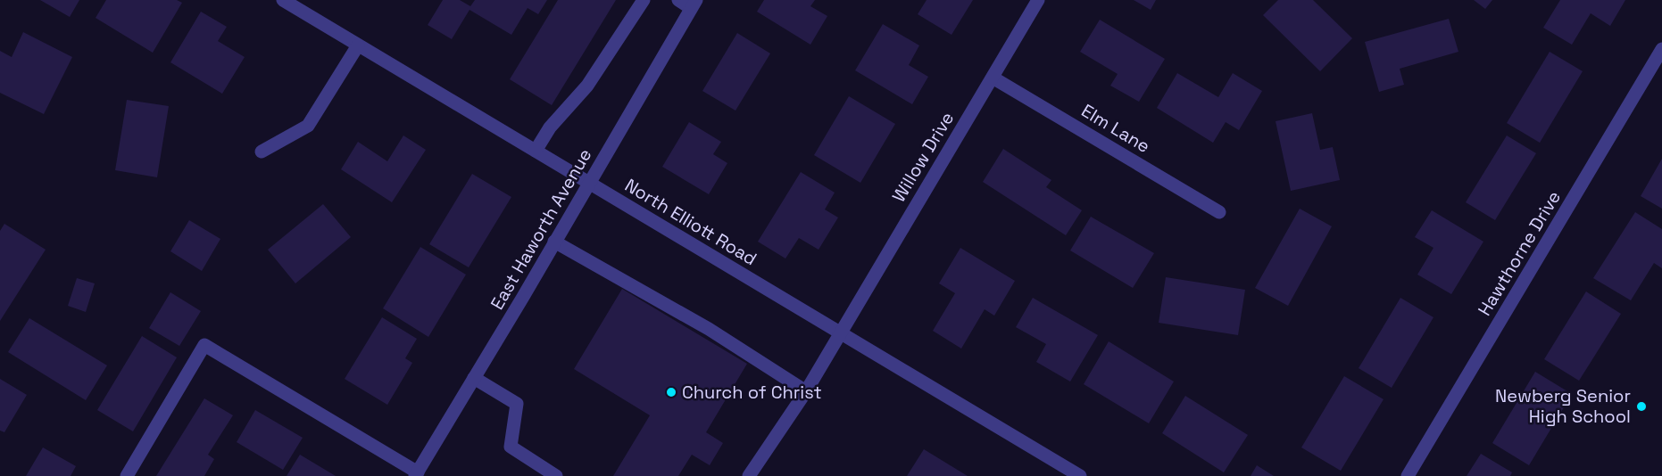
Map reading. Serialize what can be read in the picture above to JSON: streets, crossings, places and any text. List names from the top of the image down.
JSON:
{
  "streets": {
    "street": [
      "Elm Lane",
      "Willow Drive",
      "North Elliott Road",
      "East Haworth Avenue",
      "Hawthorne Drive"
    ]
  },
  "crossings": [
    ["Elm Lane", "Willow Drive"],
    ["Willow Drive", "North Elliott Road"],
    ["North Elliott Road", "East Haworth Avenue"]
  ],
  "places": ["Church of Christ", "Newberg Senior High School"]
}
